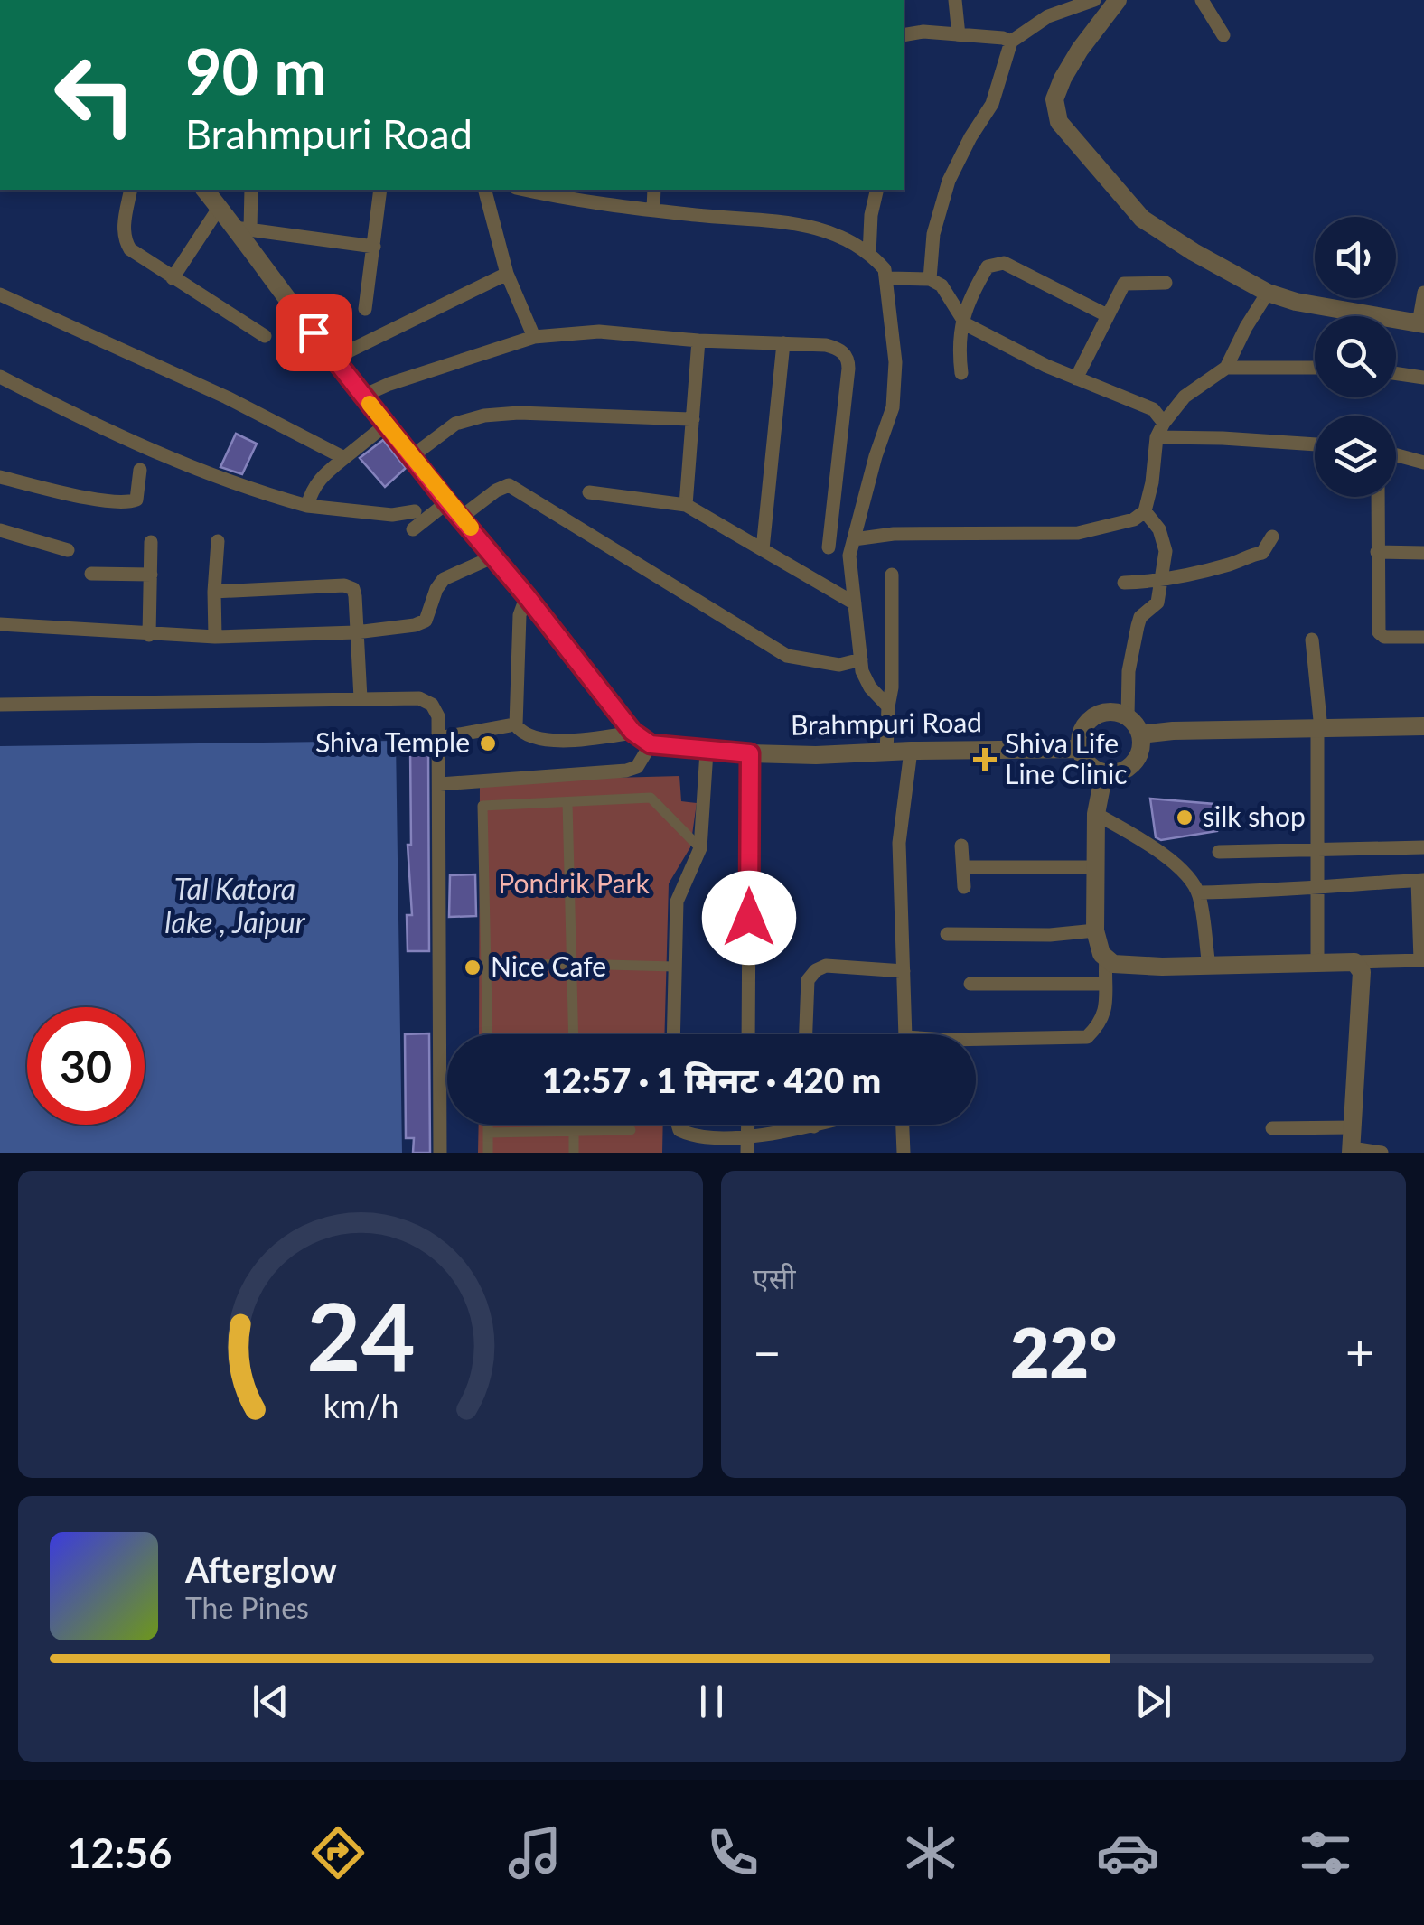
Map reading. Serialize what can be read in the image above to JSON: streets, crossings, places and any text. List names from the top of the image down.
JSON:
{
  "streets": {
    "street": ["Brahmpuri Road"]
  },
  "water": ["Tal Katora lake , Jaipur"],
  "parks": ["Pondrik Park"],
  "places": {
    "other": ["Shiva Temple", "silk shop", "Nice Cafe"],
    "health": ["Shiva Life Line Clinic"]
  },
  "page": {
    "turn": ["90 m", "Brahmpuri Road"],
    "limit": "30",
    "trip": "12:57 · 1 मिनट · 420 m",
    "tile": "एसी",
    "heat": ["−", "22°", "+"],
    "song": ["Afterglow", "The Pines"],
    "tabs": "12:56",
    "gauge": ["24", "km/h"]
  }
}
